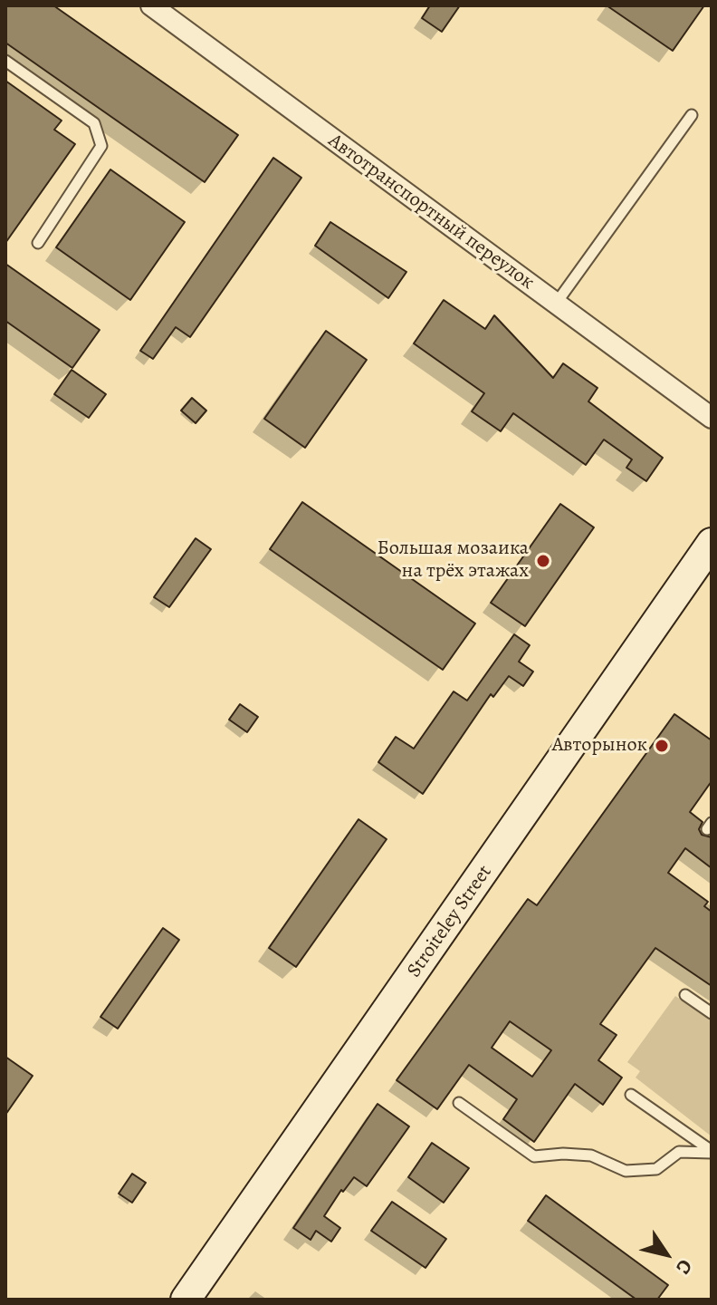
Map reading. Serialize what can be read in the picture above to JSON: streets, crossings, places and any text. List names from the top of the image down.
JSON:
{
  "streets": {
    "street": ["Автотранспортный переулок", "Stroiteley Street"]
  },
  "places": ["Большая мозаика на трёх этажах", "Авторынок"],
  "north": "bottom right"
}
